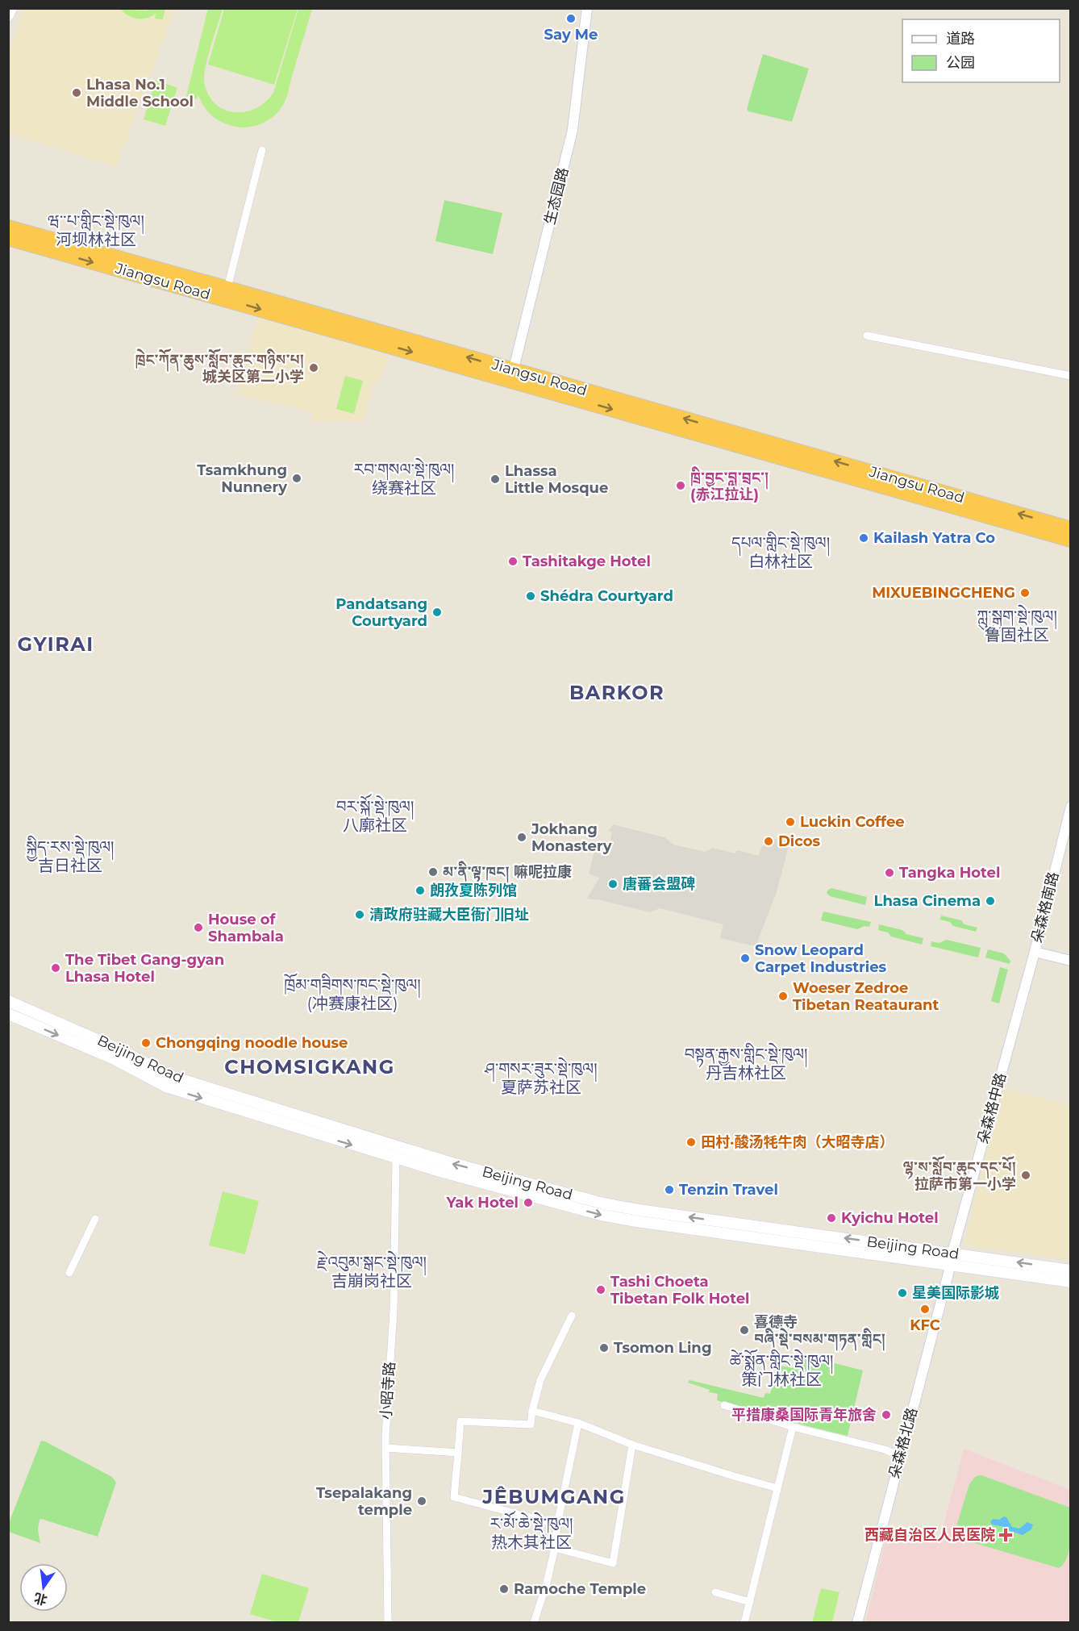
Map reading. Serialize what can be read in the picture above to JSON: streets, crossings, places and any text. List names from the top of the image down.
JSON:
{
  "streets": {
    "highway": ["Jiangsu Road"],
    "main road": ["Beijing Road"],
    "street": [
      "生态园路",
      "朵森格南路",
      "朵森格中路",
      "小昭寺路",
      "朵森格北路"
    ]
  },
  "crossings": [
    ["生态园路", "Jiangsu Road"],
    ["朵森格南路", "朵森格中路"],
    ["Beijing Road", "朵森格中路"],
    ["Beijing Road", "小昭寺路"],
    ["Beijing Road", "朵森格北路"],
    ["朵森格中路", "朵森格北路"]
  ],
  "districts": [
    "ཝ་་པ་གླིང་སྡེ་ཁུལ། 河坝林社区",
    "རབ་གསལ་སྡེ་ཁུལ། 绕赛社区",
    "དཔལ་གླིང་སྡེ་ཁུལ། 白林社区",
    "ཀླུ་སྒུག་སྡེ་ཁུལ། 鲁固社区",
    "GYIRAI",
    "BARKOR",
    "བར་སྐོ་སྡེ་ཁུལ། 八廓社区",
    "སྐྱིད་རས་སྡེ་ཁུལ། 吉日社区",
    "ཁྲོམ་གཟིགས་ཁང་སྡེ་ཁུལ། (冲赛康社区)",
    "བསྟན་རྒྱས་གླིང་སྡེ་ཁུལ། 丹吉林社区",
    "CHOMSIGKANG",
    "ཤ་གསར་ཟུར་སྡེ་ཁུལ། 夏萨苏社区",
    "རྗེ་འབུམ་སྒང་སྡེ་ཁུལ། 吉崩岗社区",
    "ཚེ་སྨོན་གླིང་སྡེ་ཁུལ། 策门林社区",
    "JÊBUMGANG",
    "ར་མོ་ཆེ་སྡེ་ཁུལ། 热木其社区"
  ],
  "places": {
    "other": [
      "Say Me",
      "Lhasa No.1 Middle School",
      "ཁྲེང་ཀོན་ཆུས་སློབ་ཆུང་གཉིས་པ། 城关区第二小学",
      "Tsamkhung Nunnery",
      "Lhassa Little Mosque",
      "ཁྲི་བྱང་བླ་བྲང་། (赤江拉让)",
      "Kailash Yatra Co",
      "Tashitakge Hotel",
      "MIXUEBINGCHENG",
      "Shédra Courtyard",
      "Pandatsang Courtyard",
      "Luckin Coffee",
      "Jokhang Monastery",
      "Dicos",
      "མ་ནི་ལྟ་ཁང། 嘛呢拉康",
      "Tangka Hotel",
      "唐蕃会盟碑",
      "朗孜夏陈列馆",
      "Lhasa Cinema",
      "清政府驻藏大臣衙门旧址",
      "House of Shambala",
      "Snow Leopard Carpet Industries",
      "The Tibet Gang-gyan Lhasa Hotel",
      "Woeser Zedroe Tibetan Reataurant",
      "Chongqing noodle house",
      "田村·酸汤牦牛肉（大昭寺店）",
      "ལྷ་ས་སློབ་ཆུང་དང་པོ། 拉萨市第一小学",
      "Tenzin Travel",
      "Yak Hotel",
      "Kyichu Hotel",
      "Tashi Choeta Tibetan Folk Hotel",
      "星美国际影城",
      "KFC",
      "喜德寺 བཞི་སྡེ་བསམ་གཏན་གླིང།",
      "Tsomon Ling",
      "平措康桑国际青年旅舍",
      "Tsepalakang temple",
      "Ramoche Temple"
    ],
    "health": ["西藏自治区人民医院"]
  },
  "legend": ["道路", "公园"],
  "north": "bottom"
}
